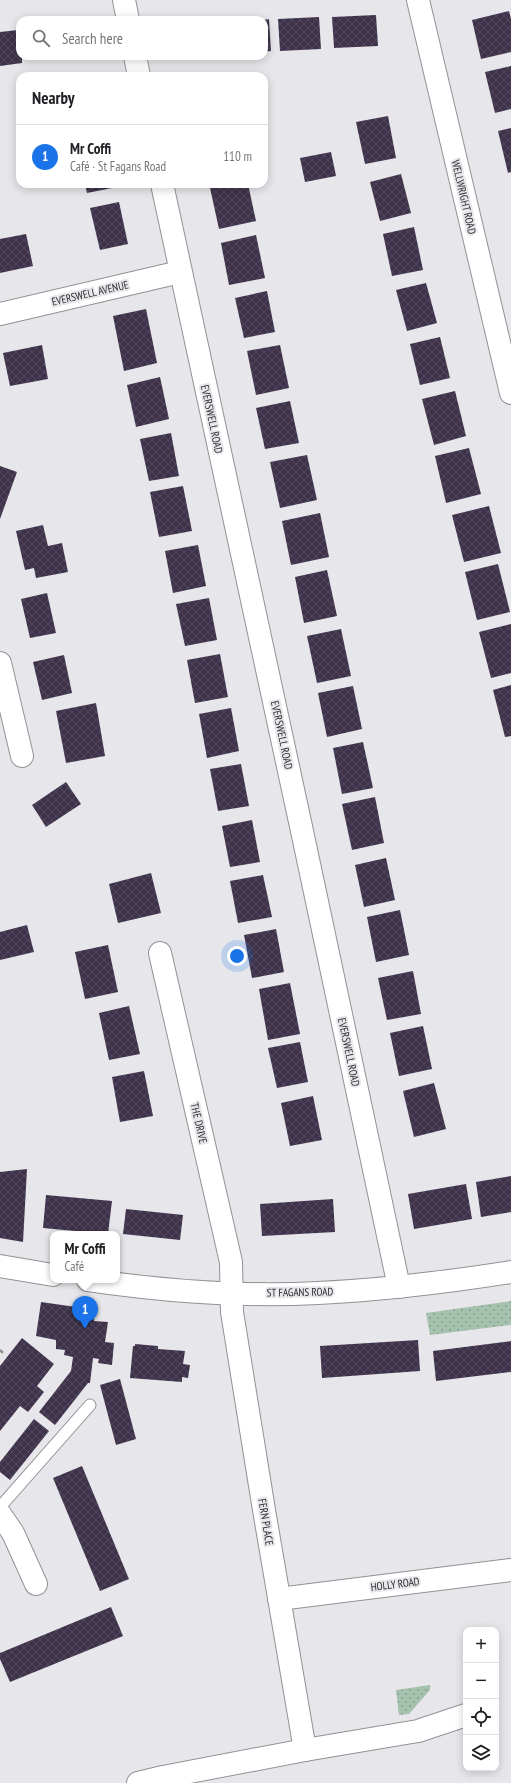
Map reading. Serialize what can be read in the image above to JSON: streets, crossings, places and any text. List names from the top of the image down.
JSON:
{
  "streets": {
    "street": [
      "WELLWRIGHT ROAD",
      "EVERSWELL AVENUE",
      "EVERSWELL ROAD",
      "THE DRIVE",
      "ST FAGANS ROAD",
      "FERN PLACE",
      "HOLLY ROAD"
    ]
  },
  "crossings": [
    ["EVERSWELL AVENUE", "EVERSWELL ROAD"],
    ["EVERSWELL ROAD", "ST FAGANS ROAD"],
    ["THE DRIVE", "ST FAGANS ROAD"],
    ["THE DRIVE", "FERN PLACE"],
    ["ST FAGANS ROAD", "FERN PLACE"],
    ["FERN PLACE", "HOLLY ROAD"]
  ],
  "page": {
    "search": "Search here",
    "heading": "Nearby",
    "list": [
      {
        "mark": "1",
        "name": "Mr Coffi",
        "note": "Café · St Fagans Road",
        "value": "110 m"
      }
    ],
    "popup": ["Mr Coffi", "Café"],
    "pins": "1",
    "map_buttons": ["+", "−"]
  }
}
